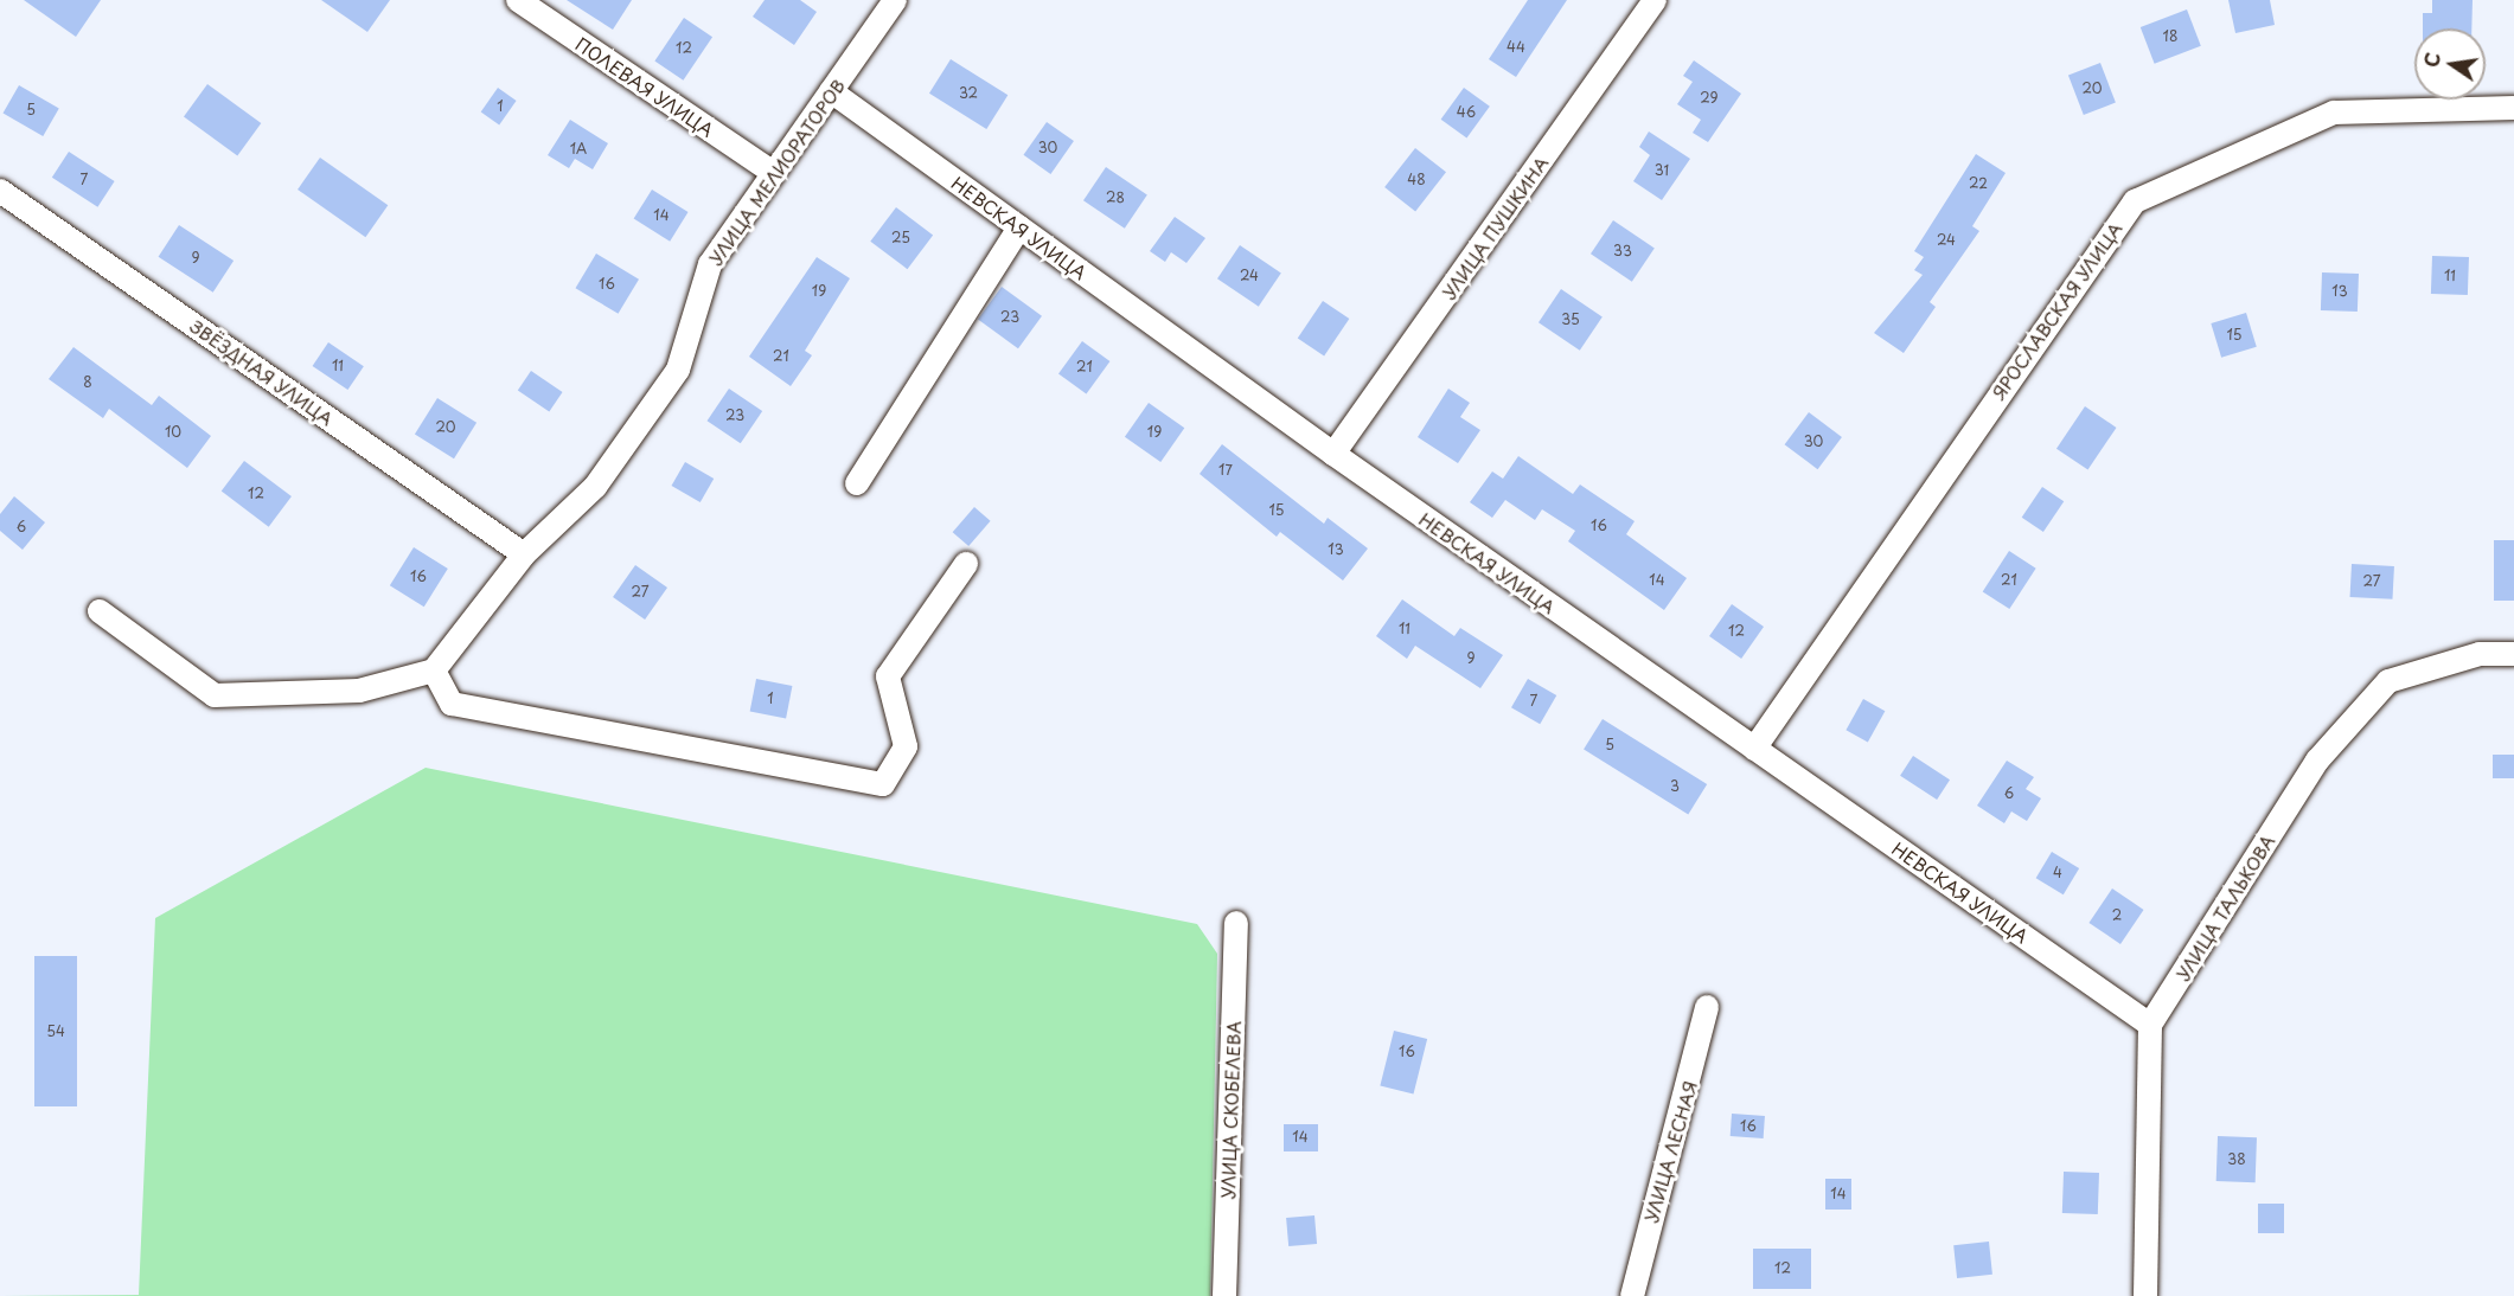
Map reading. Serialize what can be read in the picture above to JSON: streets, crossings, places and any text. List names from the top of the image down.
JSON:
{
  "streets": {
    "street": [
      "ПОЛЕВАЯ УЛИЦА",
      "УЛИЦА МЕЛИОРАТОРОВ",
      "НЕВСКАЯ УЛИЦА",
      "УЛИЦА ПУШКИНА",
      "ЯРОСЛАВСКАЯ УЛИЦА",
      "ЗВЁЗДНАЯ УЛИЦА",
      "УЛИЦА ТАЛЬКОВА",
      "УЛИЦА СКОБЕЛЕВА",
      "УЛИЦА ЛЕСНАЯ"
    ]
  },
  "crossings": [
    ["ПОЛЕВАЯ УЛИЦА", "УЛИЦА МЕЛИОРАТОРОВ"],
    ["УЛИЦА МЕЛИОРАТОРОВ", "НЕВСКАЯ УЛИЦА"],
    ["УЛИЦА МЕЛИОРАТОРОВ", "ЗВЁЗДНАЯ УЛИЦА"],
    ["НЕВСКАЯ УЛИЦА", "УЛИЦА ПУШКИНА"],
    ["НЕВСКАЯ УЛИЦА", "ЯРОСЛАВСКАЯ УЛИЦА"],
    ["НЕВСКАЯ УЛИЦА", "УЛИЦА ТАЛЬКОВА"]
  ],
  "house_numbers": [
    "18",
    "44",
    "12",
    "20",
    "32",
    "29",
    "1",
    "5",
    "46",
    "30",
    "1А",
    "31",
    "7",
    "48",
    "22",
    "28",
    "14",
    "25",
    "24",
    "33",
    "9",
    "24",
    "11",
    "16",
    "19",
    "13",
    "23",
    "35",
    "15",
    "21",
    "11",
    "21",
    "8",
    "23",
    "20",
    "10",
    "19",
    "30",
    "17",
    "12",
    "15",
    "16",
    "6",
    "13",
    "16",
    "14",
    "21",
    "27",
    "27",
    "11",
    "12",
    "9",
    "1",
    "7",
    "5",
    "3",
    "6",
    "4",
    "2",
    "54",
    "16",
    "16",
    "14",
    "38",
    "14",
    "12"
  ],
  "north": "left"
}
